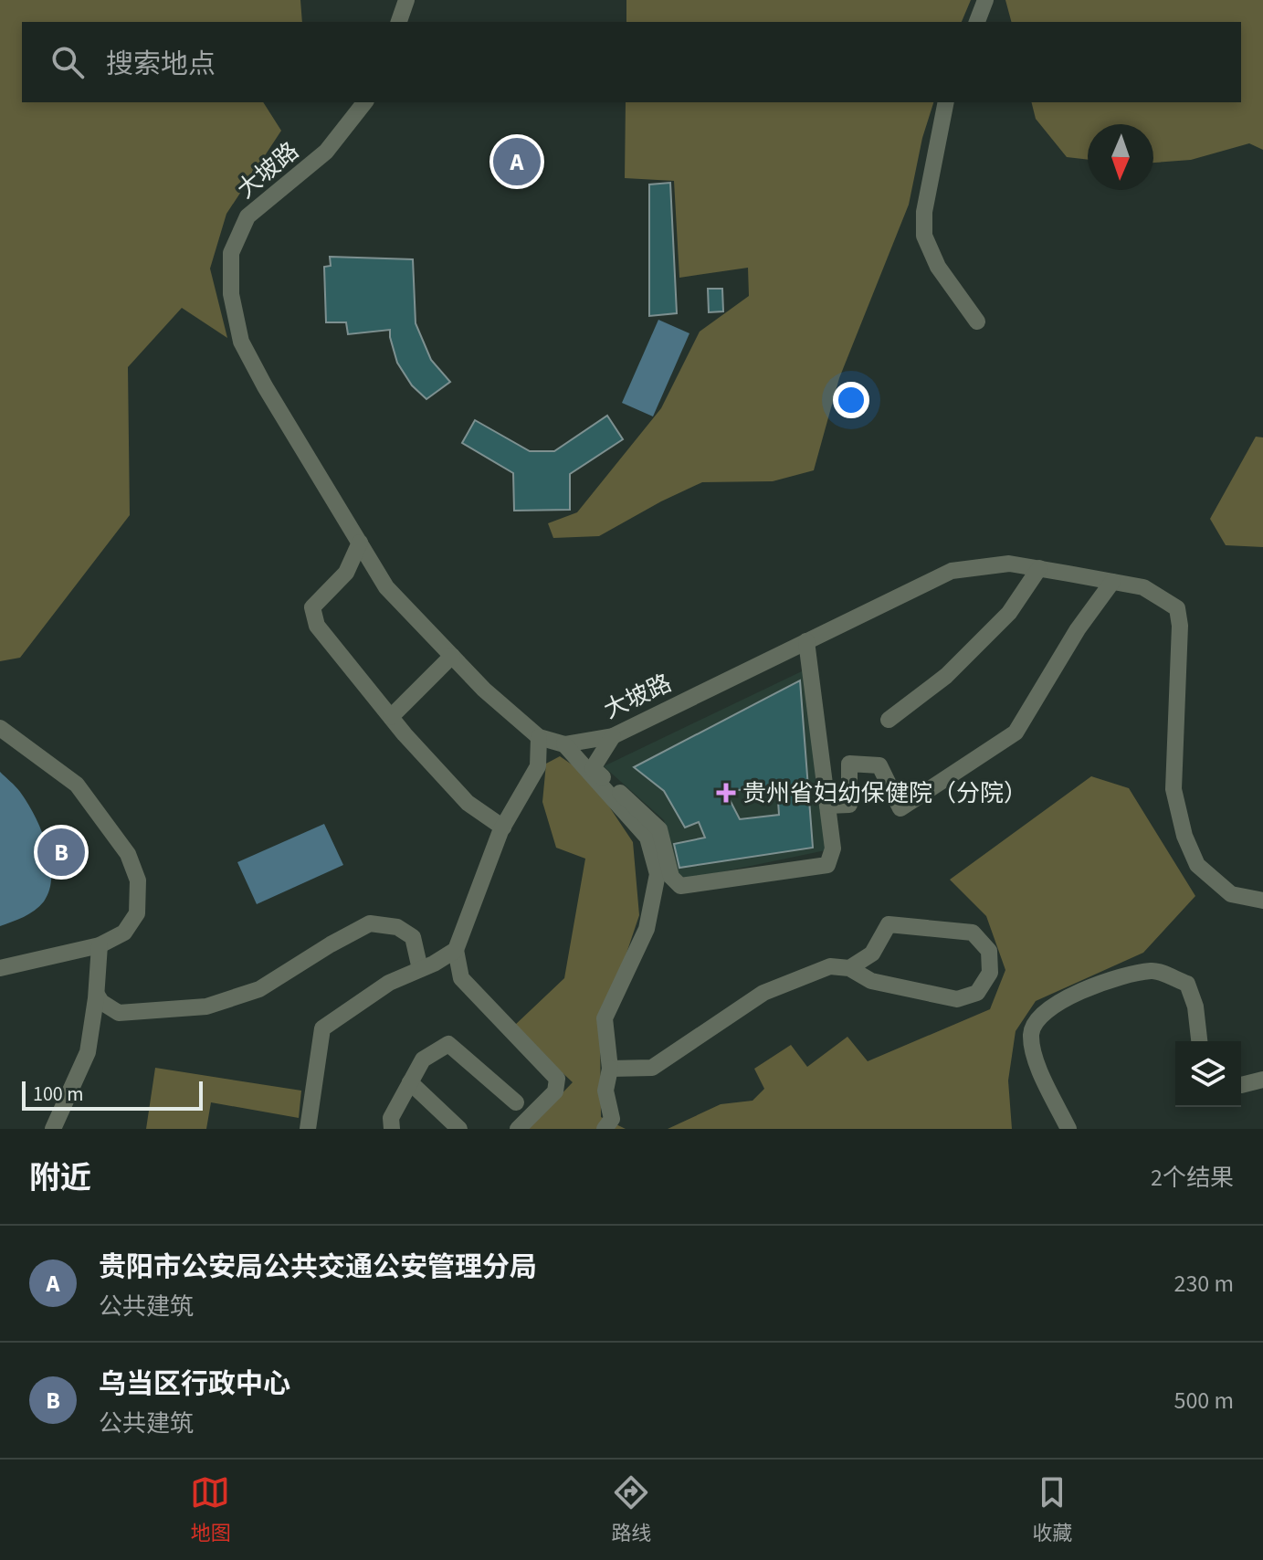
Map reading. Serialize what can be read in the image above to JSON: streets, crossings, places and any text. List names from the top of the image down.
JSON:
{
  "streets": {
    "street": ["大坡路"]
  },
  "places": {
    "health": ["贵州省妇幼保健院（分院）"]
  },
  "scale_bar": "100 m",
  "north": "bottom",
  "page": {
    "search": "搜索地点",
    "pins": ["A", "B"],
    "scale": "100 m",
    "heading": ["附近", "2个结果"],
    "list": [
      {
        "mark": "A",
        "name": "贵阳市公安局公共交通公安管理分局",
        "note": "公共建筑",
        "value": "230 m"
      },
      {
        "mark": "B",
        "name": "乌当区行政中心",
        "note": "公共建筑",
        "value": "500 m"
      }
    ],
    "nav": ["地图", "路线", "收藏"]
  }
}
